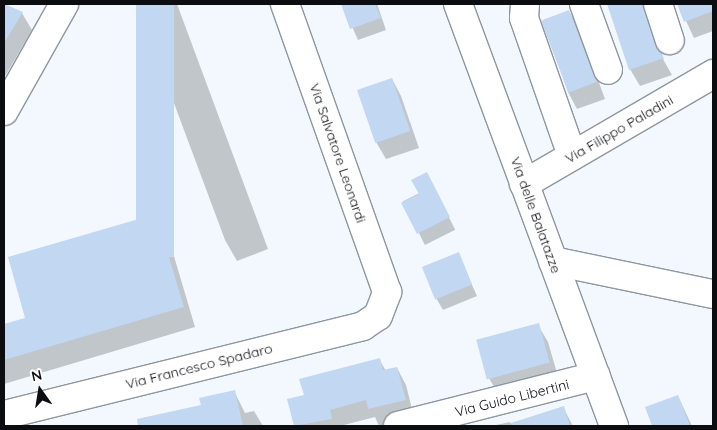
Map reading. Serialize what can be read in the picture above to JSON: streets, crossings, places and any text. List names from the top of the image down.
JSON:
{
  "streets": {
    "street": [
      "Via Filippo Paladini",
      "Via Salvatore Leonardi",
      "Via delle Balatazze",
      "Via Francesco Spadaro",
      "Via Guido Libertini"
    ]
  },
  "crossings": [
    ["Via Filippo Paladini", "Via delle Balatazze"],
    ["Via Salvatore Leonardi", "Via Francesco Spadaro"],
    ["Via delle Balatazze", "Via Guido Libertini"]
  ],
  "north": "top"
}
